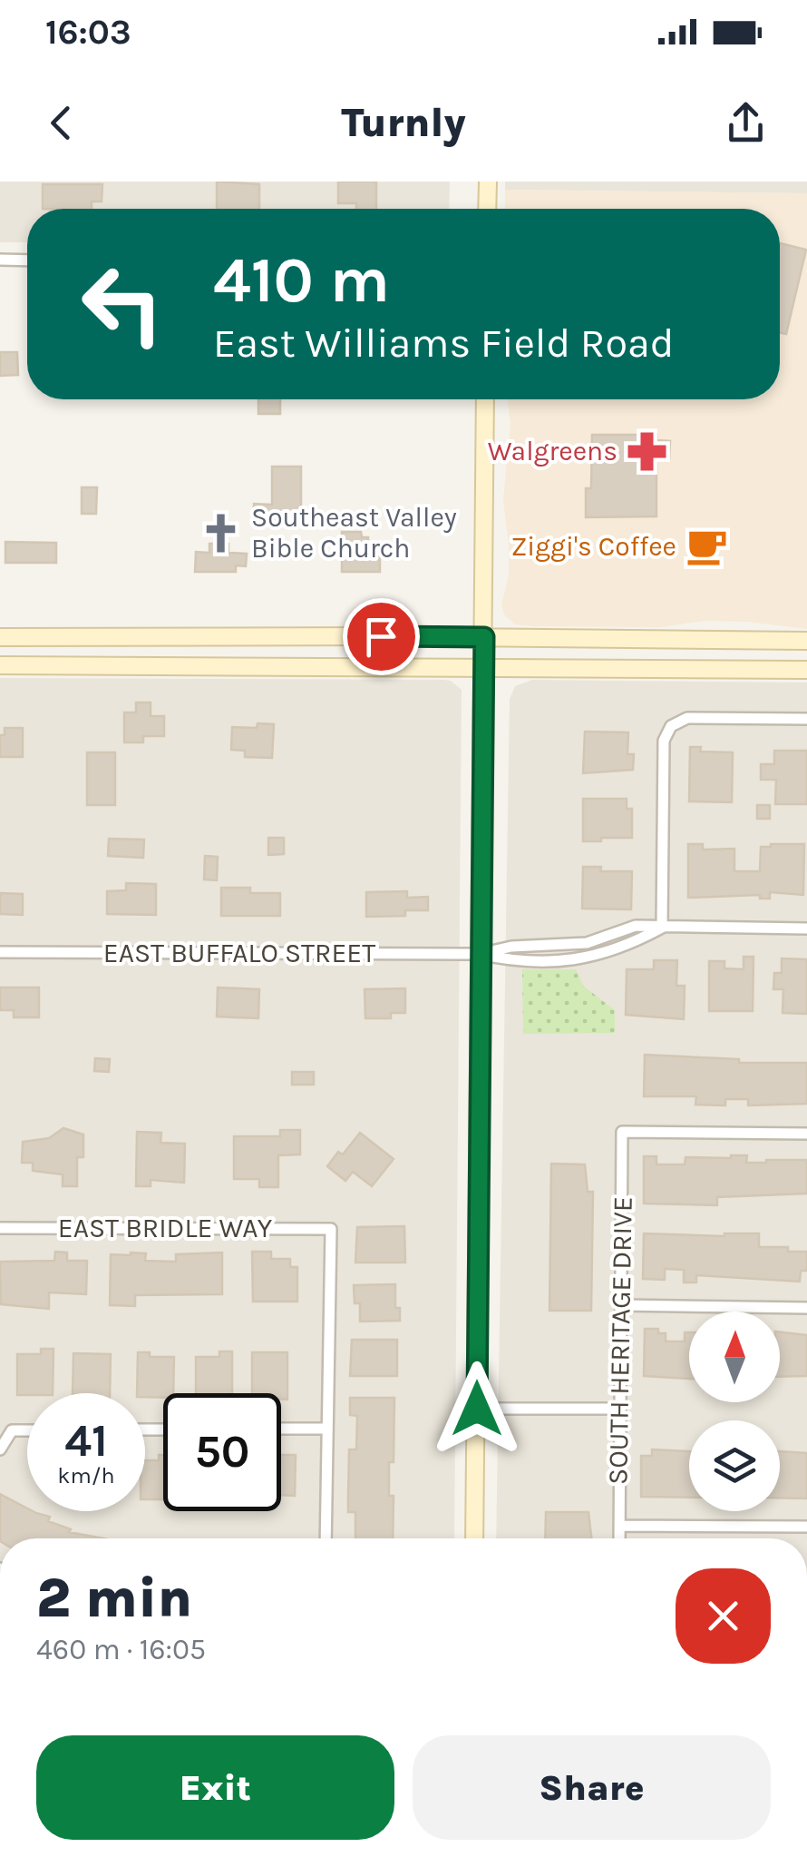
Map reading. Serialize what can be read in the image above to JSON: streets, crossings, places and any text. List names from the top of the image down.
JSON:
{
  "streets": {
    "street": ["EAST BUFFALO STREET", "EAST BRIDLE WAY", "SOUTH HERITAGE DRIVE"]
  },
  "places": {
    "pharmacy": ["Walgreens"],
    "church": ["Southeast Valley Bible Church"],
    "cafe": ["Ziggi's Coffee"]
  },
  "north": "top",
  "page": {
    "status": "16:03",
    "header": "Turnly",
    "turn": ["410 m", "East Williams Field Road"],
    "speed": "41 km/h",
    "limit": "50",
    "heading": ["2 min", "460 m · 16:05"],
    "buttons": ["Exit", "Share"]
  }
}
